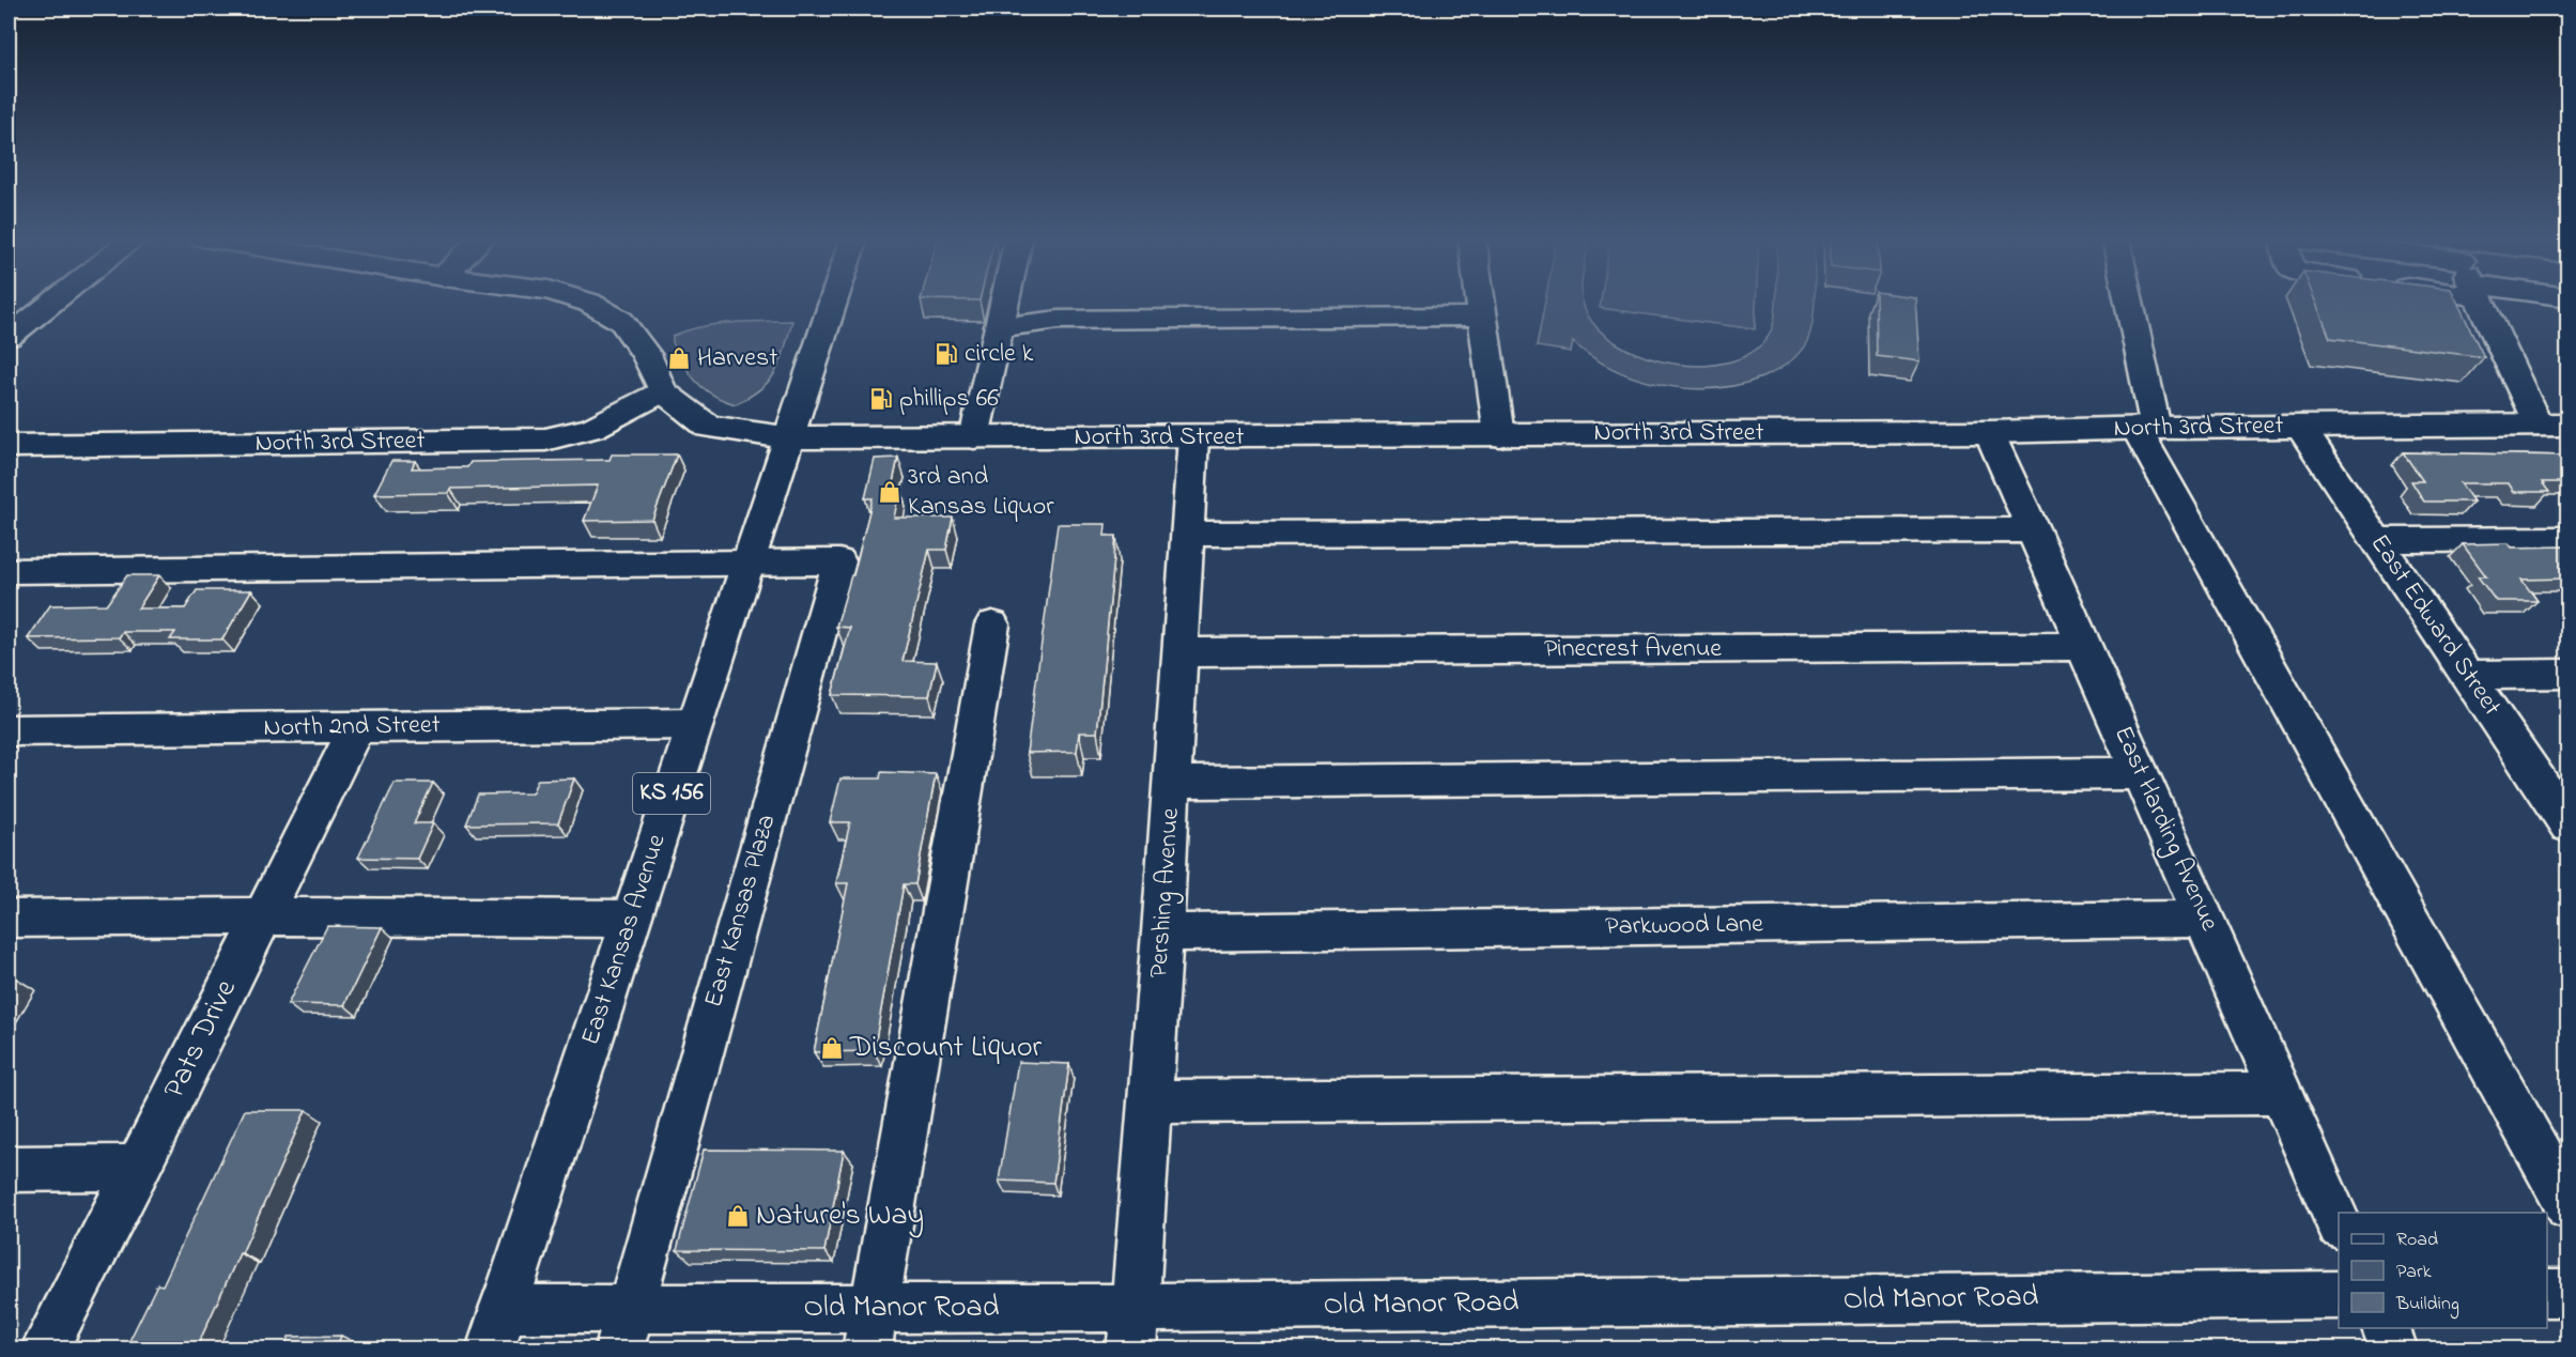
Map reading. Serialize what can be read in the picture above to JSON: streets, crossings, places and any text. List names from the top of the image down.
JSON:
{
  "streets": {
    "street": [
      "North 3rd Street",
      "East Edward Street",
      "Pinecrest Avenue",
      "North 2nd Street",
      "KS 156",
      "East Harding Avenue",
      "Pershing Avenue",
      "East Kansas Plaza",
      "Parkwood Lane",
      "East Kansas Avenue",
      "Pats Drive",
      "Old Manor Road"
    ]
  },
  "crossings": [
    ["North 3rd Street", "East Edward Street"],
    ["North 3rd Street", "East Harding Avenue"],
    ["North 3rd Street", "Pershing Avenue"],
    ["North 3rd Street", "East Kansas Avenue"],
    ["Pinecrest Avenue", "East Harding Avenue"],
    ["Pinecrest Avenue", "Pershing Avenue"],
    ["North 2nd Street", "East Kansas Avenue"],
    ["North 2nd Street", "Pats Drive"],
    ["East Harding Avenue", "Parkwood Lane"],
    ["Pershing Avenue", "Parkwood Lane"],
    ["Pershing Avenue", "Old Manor Road"],
    ["East Kansas Plaza", "East Kansas Avenue"],
    ["East Kansas Plaza", "Old Manor Road"],
    ["East Kansas Avenue", "Old Manor Road"]
  ],
  "places": {
    "fuel station": ["circle k", "phillips 66"],
    "shop": [
      "Harvest",
      "3rd and Kansas Liquor",
      "Discount Liquor",
      "Nature's Way"
    ]
  },
  "legend": ["Road", "Park", "Building"]
}
